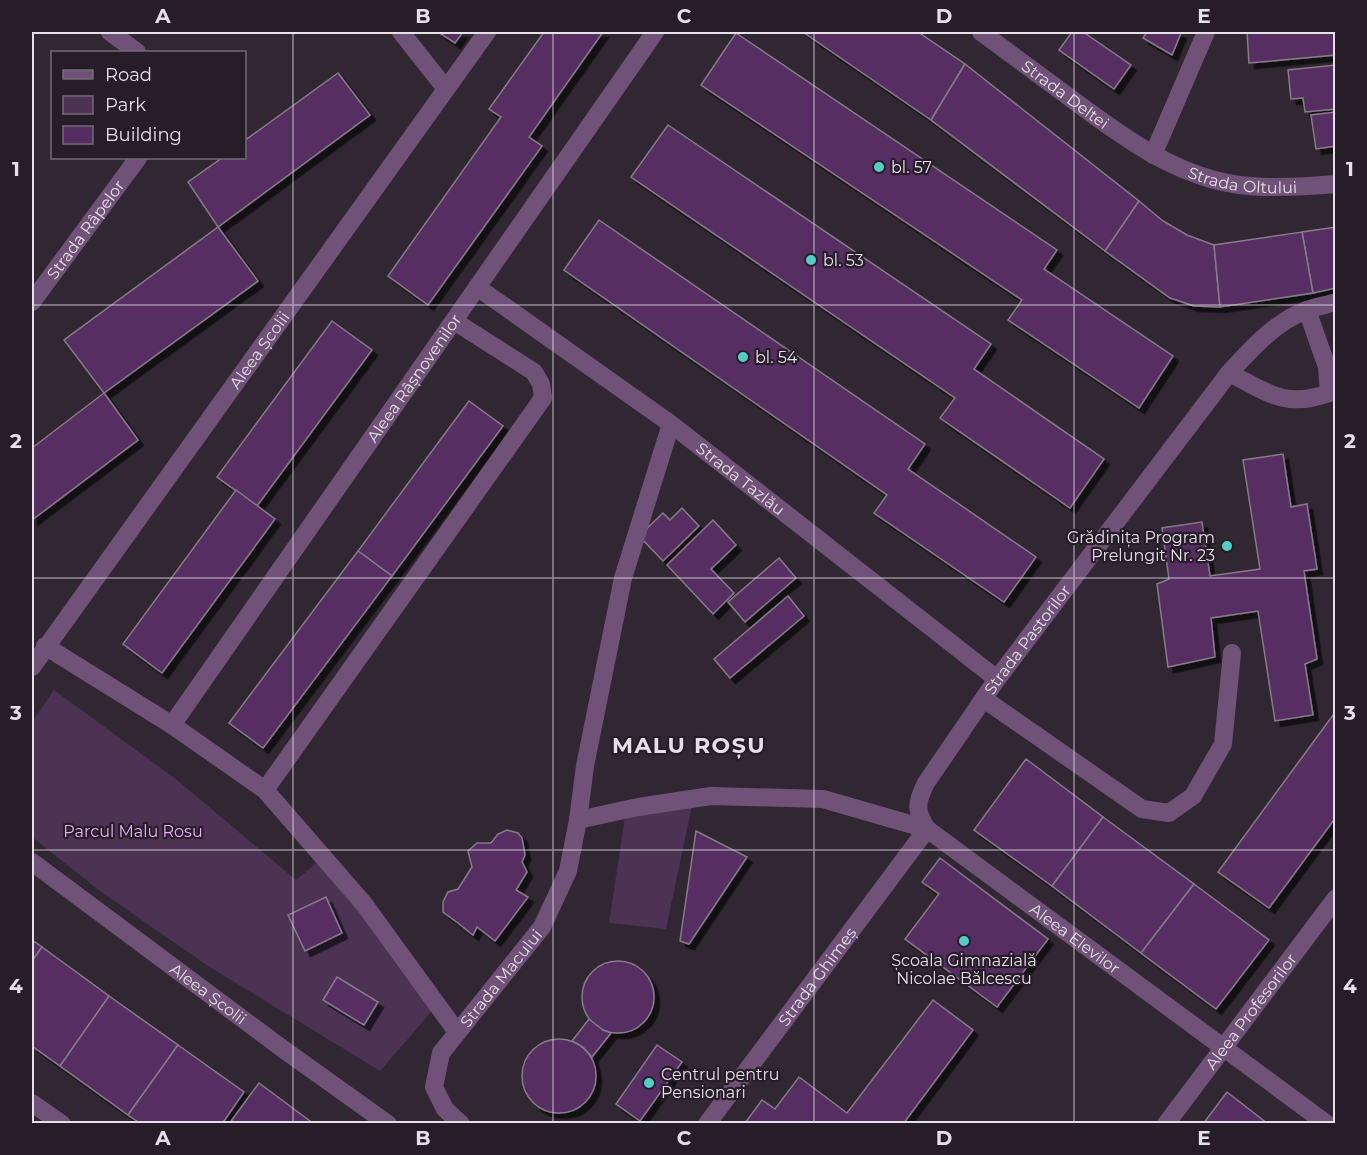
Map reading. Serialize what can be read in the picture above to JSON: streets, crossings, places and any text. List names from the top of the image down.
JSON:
{
  "streets": {
    "street": [
      "Strada Deltei",
      "Strada Oltului",
      "Strada Râpelor",
      "Aleea Școlii",
      "Aleea Râșnovenilor",
      "Strada Tazlău",
      "Strada Pastorilor",
      "Aleea Elevilor",
      "Strada Ghimeș",
      "Strada Macului",
      "Aleea Profesorilor"
    ]
  },
  "crossings": [
    ["Strada Deltei", "Strada Oltului"],
    ["Aleea Școlii", "Strada Macului"],
    ["Aleea Râșnovenilor", "Strada Tazlău"],
    ["Aleea Râșnovenilor", "Strada Macului"],
    ["Strada Tazlău", "Strada Pastorilor"],
    ["Strada Tazlău", "Strada Macului"],
    ["Strada Pastorilor", "Aleea Elevilor"],
    ["Strada Pastorilor", "Strada Ghimeș"],
    ["Aleea Elevilor", "Strada Ghimeș"],
    ["Aleea Elevilor", "Aleea Profesorilor"]
  ],
  "districts": ["MALU ROȘU"],
  "parks": ["Parcul Malu Rosu"],
  "places": [
    "bl. 57",
    "bl. 53",
    "bl. 54",
    "Grădinița Program Prelungit Nr. 23",
    "Școala Gimnazială Nicolae Bălcescu",
    "Centrul pentru Pensionari"
  ],
  "legend": ["Road", "Park", "Building"],
  "grid": {
    "columns": [
      "A",
      "B",
      "C",
      "D",
      "E"
    ],
    "rows": [
      "1",
      "2",
      "3",
      "4"
    ]
  }
}
